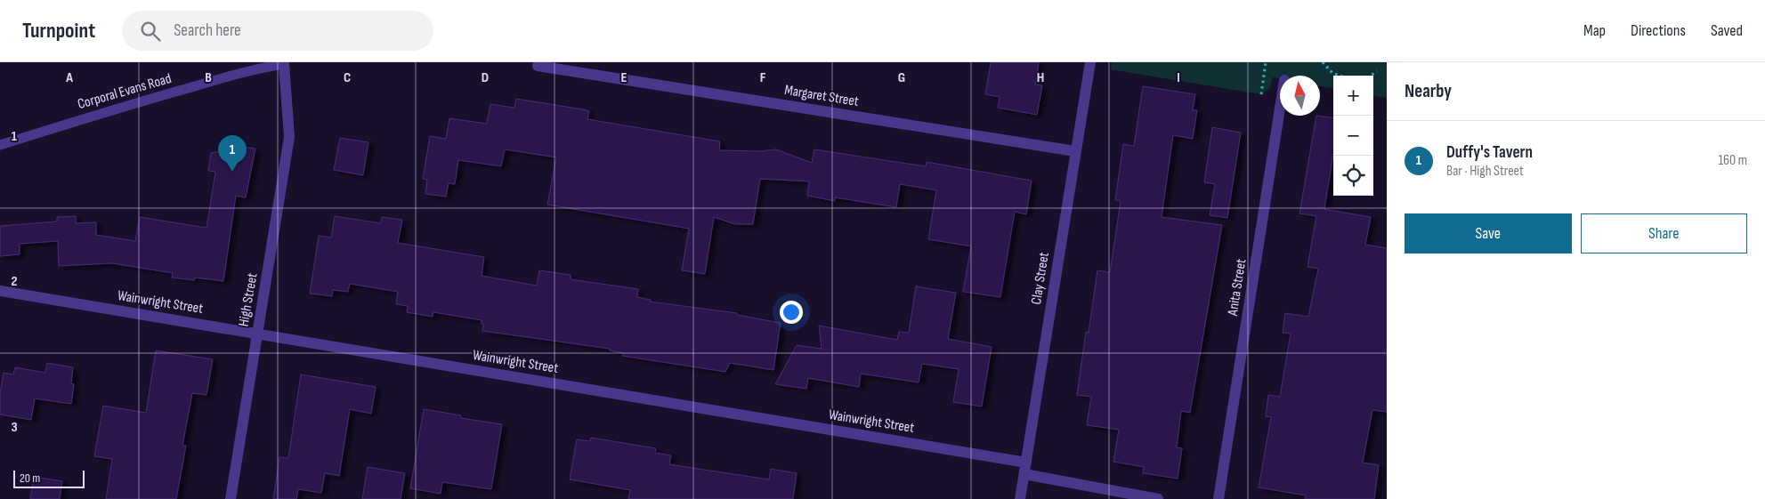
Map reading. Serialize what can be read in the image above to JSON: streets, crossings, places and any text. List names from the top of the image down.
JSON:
{
  "streets": {
    "street": [
      "Margaret Street",
      "Clay Street",
      "Anita Street",
      "High Street",
      "Wainwright Street"
    ],
    "lane": ["Corporal Evans Road"]
  },
  "crossings": [
    ["Corporal Evans Road", "High Street"],
    ["Margaret Street", "Clay Street"],
    ["Clay Street", "Wainwright Street"],
    ["High Street", "Wainwright Street"]
  ],
  "scale_bar": "20 m",
  "north": "top",
  "page": {
    "header": "Turnpoint",
    "search": "Search here",
    "nav": ["Map", "Directions", "Saved"],
    "heading": "Nearby",
    "map_buttons": ["+", "−"],
    "list": [
      {
        "mark": "1",
        "name": "Duffy's Tavern",
        "note": "Bar · High Street",
        "value": "160 m"
      }
    ],
    "pins": "1",
    "buttons": ["Save", "Share"],
    "scale": "20 m"
  },
  "grid": {
    "columns": [
      "A",
      "B",
      "C",
      "D",
      "E",
      "F",
      "G",
      "H",
      "I"
    ],
    "rows": ["1", "2", "3"]
  }
}
